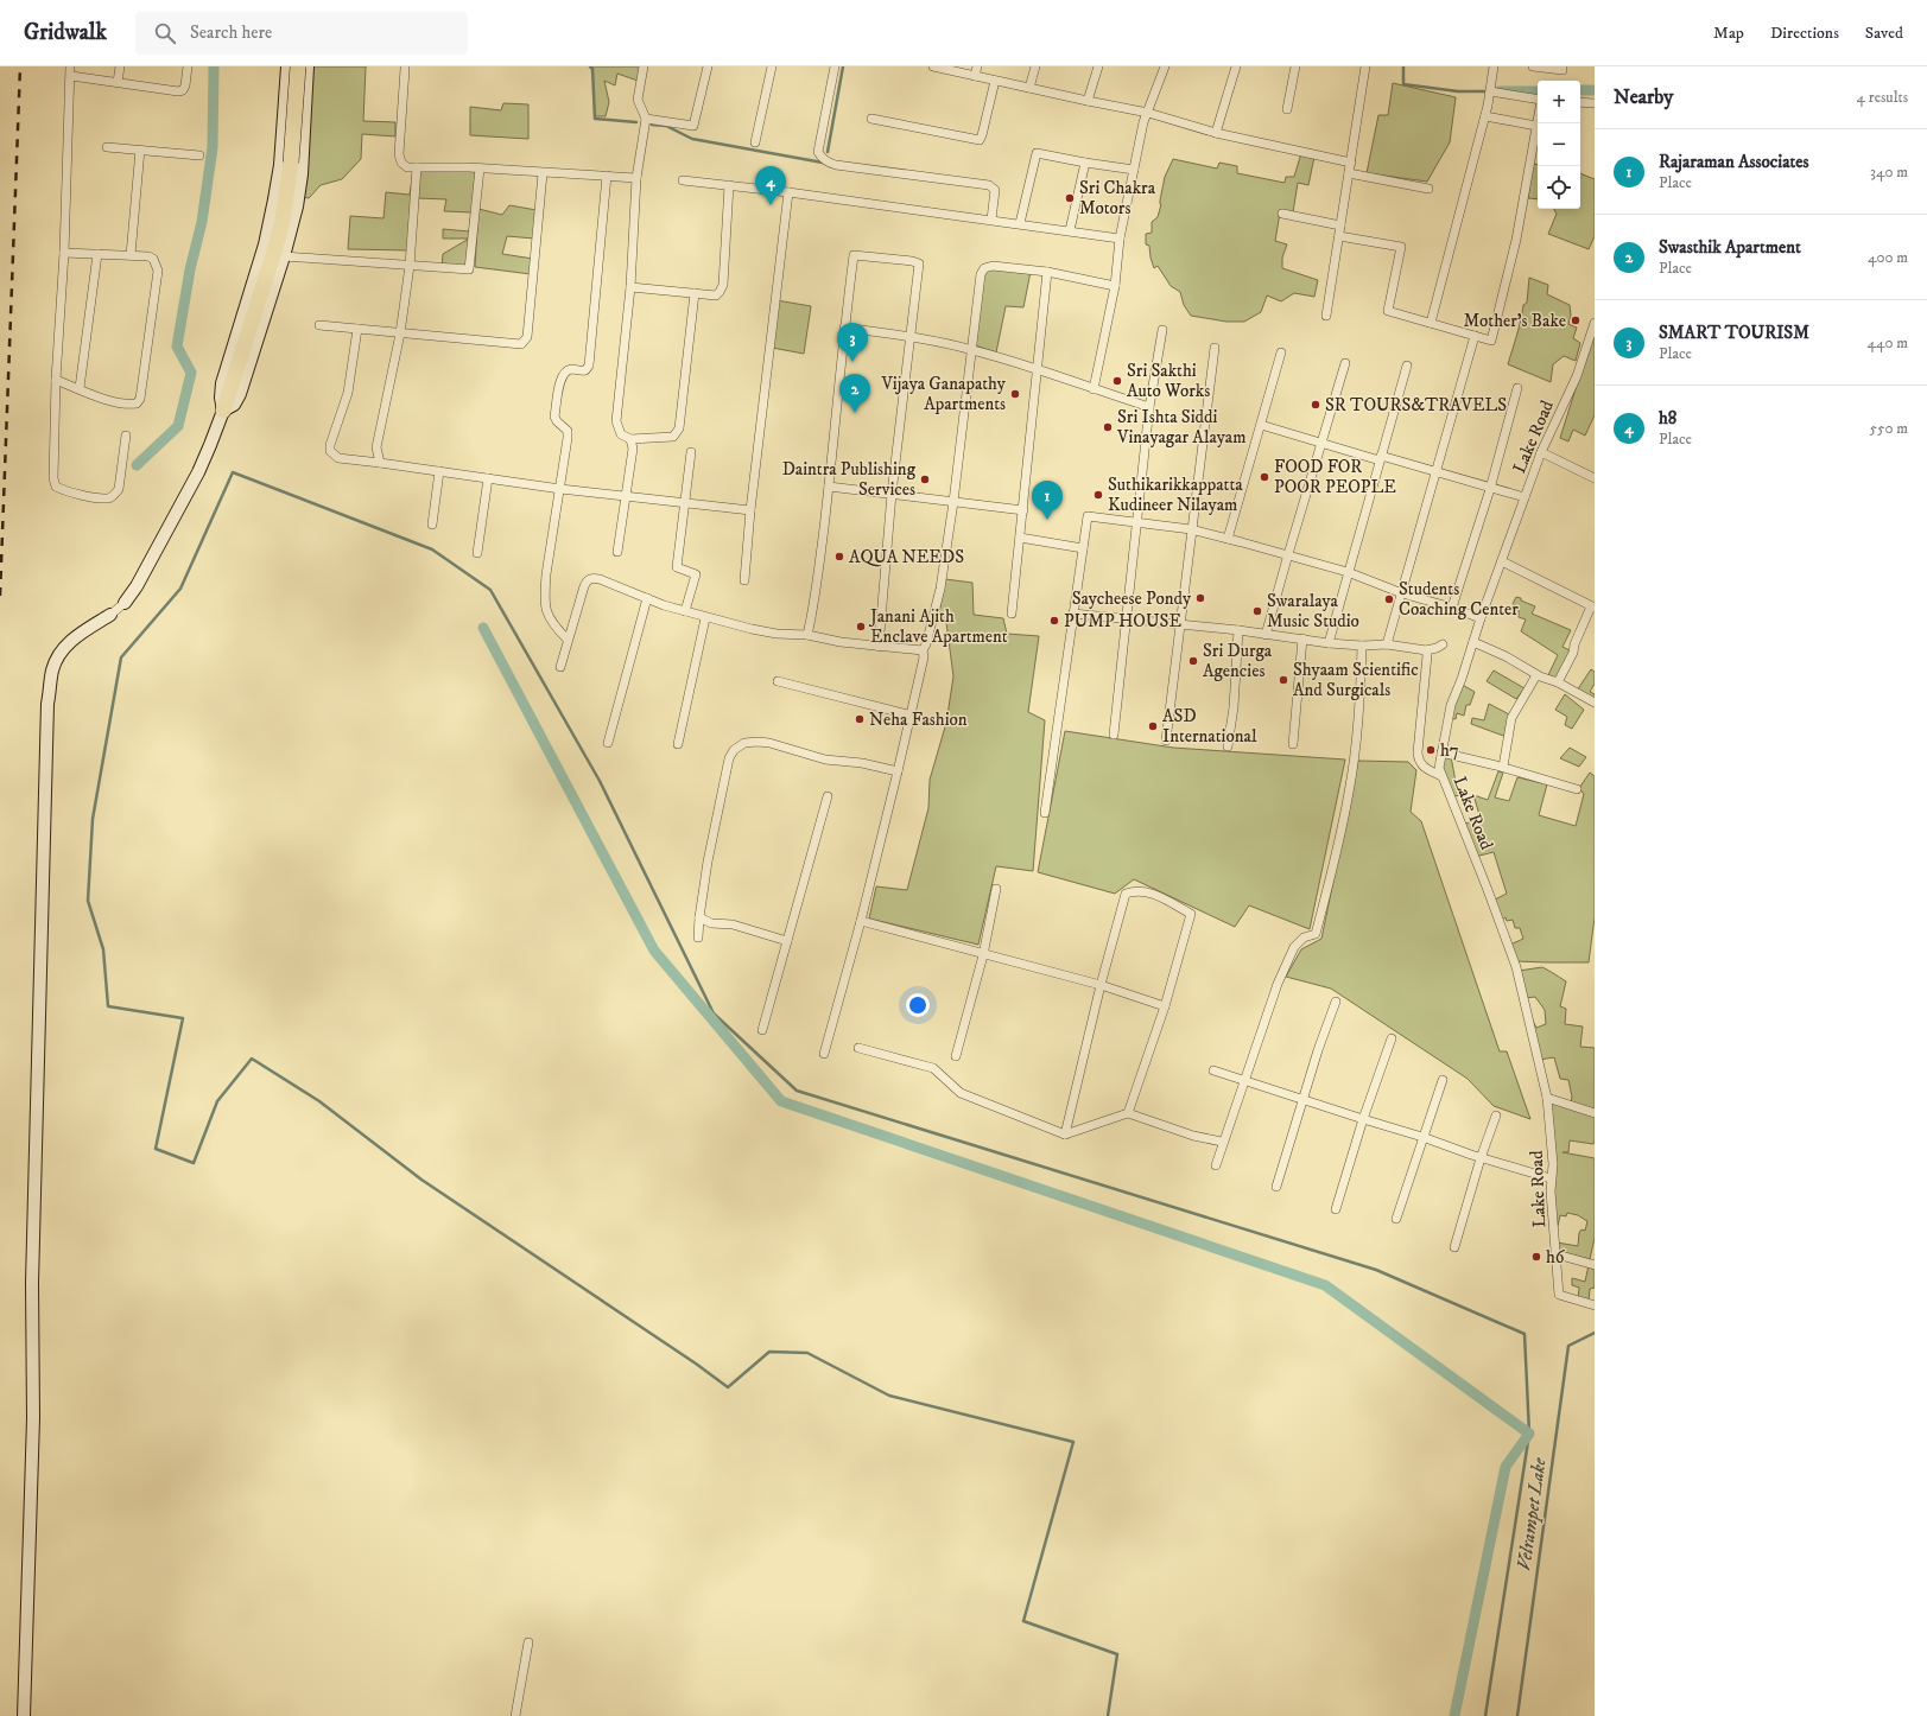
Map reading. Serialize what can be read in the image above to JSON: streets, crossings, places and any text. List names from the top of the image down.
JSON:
{
  "streets": {
    "street": ["Lake Road"]
  },
  "water": ["Velrampet Lake"],
  "places": [
    "Sri Chakra Motors",
    "Mother's Bake",
    "Sri Sakthi Auto Works",
    "Vijaya Ganapathy Apartments",
    "SR TOURS&TRAVELS",
    "Sri Ishta Siddi Vinayagar Alayam",
    "FOOD FOR POOR PEOPLE",
    "Daintra Publishing Services",
    "Suthikarikkappatta Kudineer Nilayam",
    "AQUA NEEDS",
    "Saycheese Pondy",
    "Students Coaching Center",
    "Swaralaya Music Studio",
    "PUMP HOUSE",
    "Janani Ajith Enclave Apartment",
    "Sri Durga Agencies",
    "Shyaam Scientific And Surgicals",
    "Neha Fashion",
    "ASD International",
    "h7",
    "h6"
  ],
  "page": {
    "header": "Gridwalk",
    "search": "Search here",
    "nav": ["Map", "Directions", "Saved"],
    "heading": ["Nearby", "4 results"],
    "map_buttons": ["+", "−"],
    "list": [
      {
        "mark": "1",
        "name": "Rajaraman Associates",
        "note": "Place",
        "value": "340 m"
      },
      {
        "mark": "2",
        "name": "Swasthik Apartment",
        "note": "Place",
        "value": "400 m"
      },
      {
        "mark": "3",
        "name": "SMART TOURISM",
        "note": "Place",
        "value": "440 m"
      },
      {
        "mark": "4",
        "name": "h8",
        "note": "Place",
        "value": "550 m"
      }
    ],
    "pins": [
      "4",
      "3",
      "2",
      "1"
    ]
  }
}
